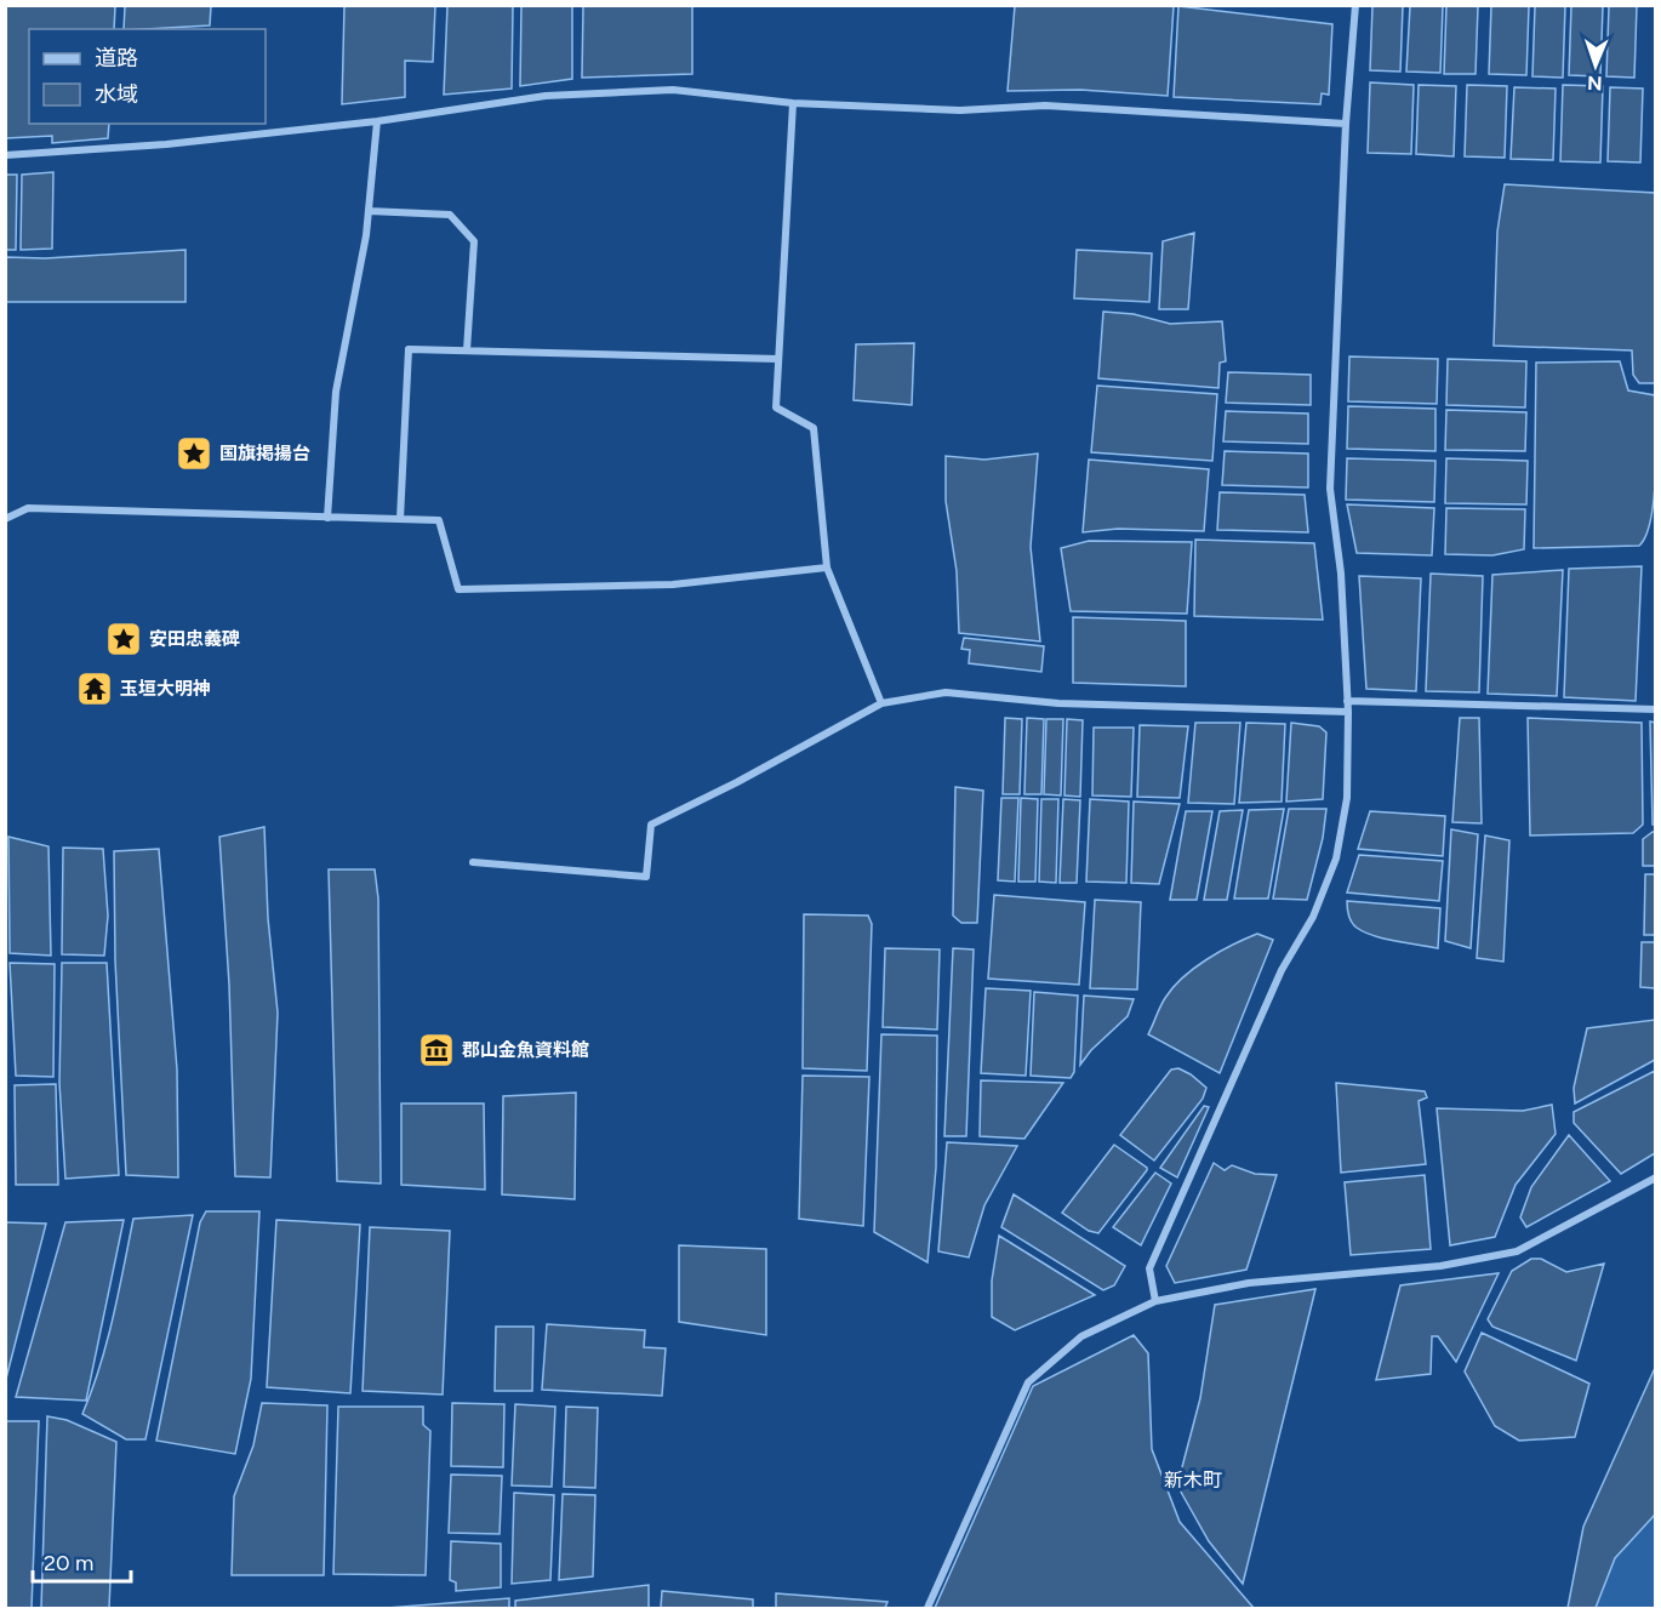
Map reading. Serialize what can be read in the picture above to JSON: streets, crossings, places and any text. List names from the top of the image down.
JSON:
{
  "districts": ["新木町"],
  "places": {
    "place": ["国旗掲揚台", "安田忠義碑"],
    "temple": ["玉垣大明神"],
    "museum": ["郡山金魚資料館"]
  },
  "legend": ["道路", "水域"],
  "scale_bar": "20 m",
  "north": "bottom"
}
